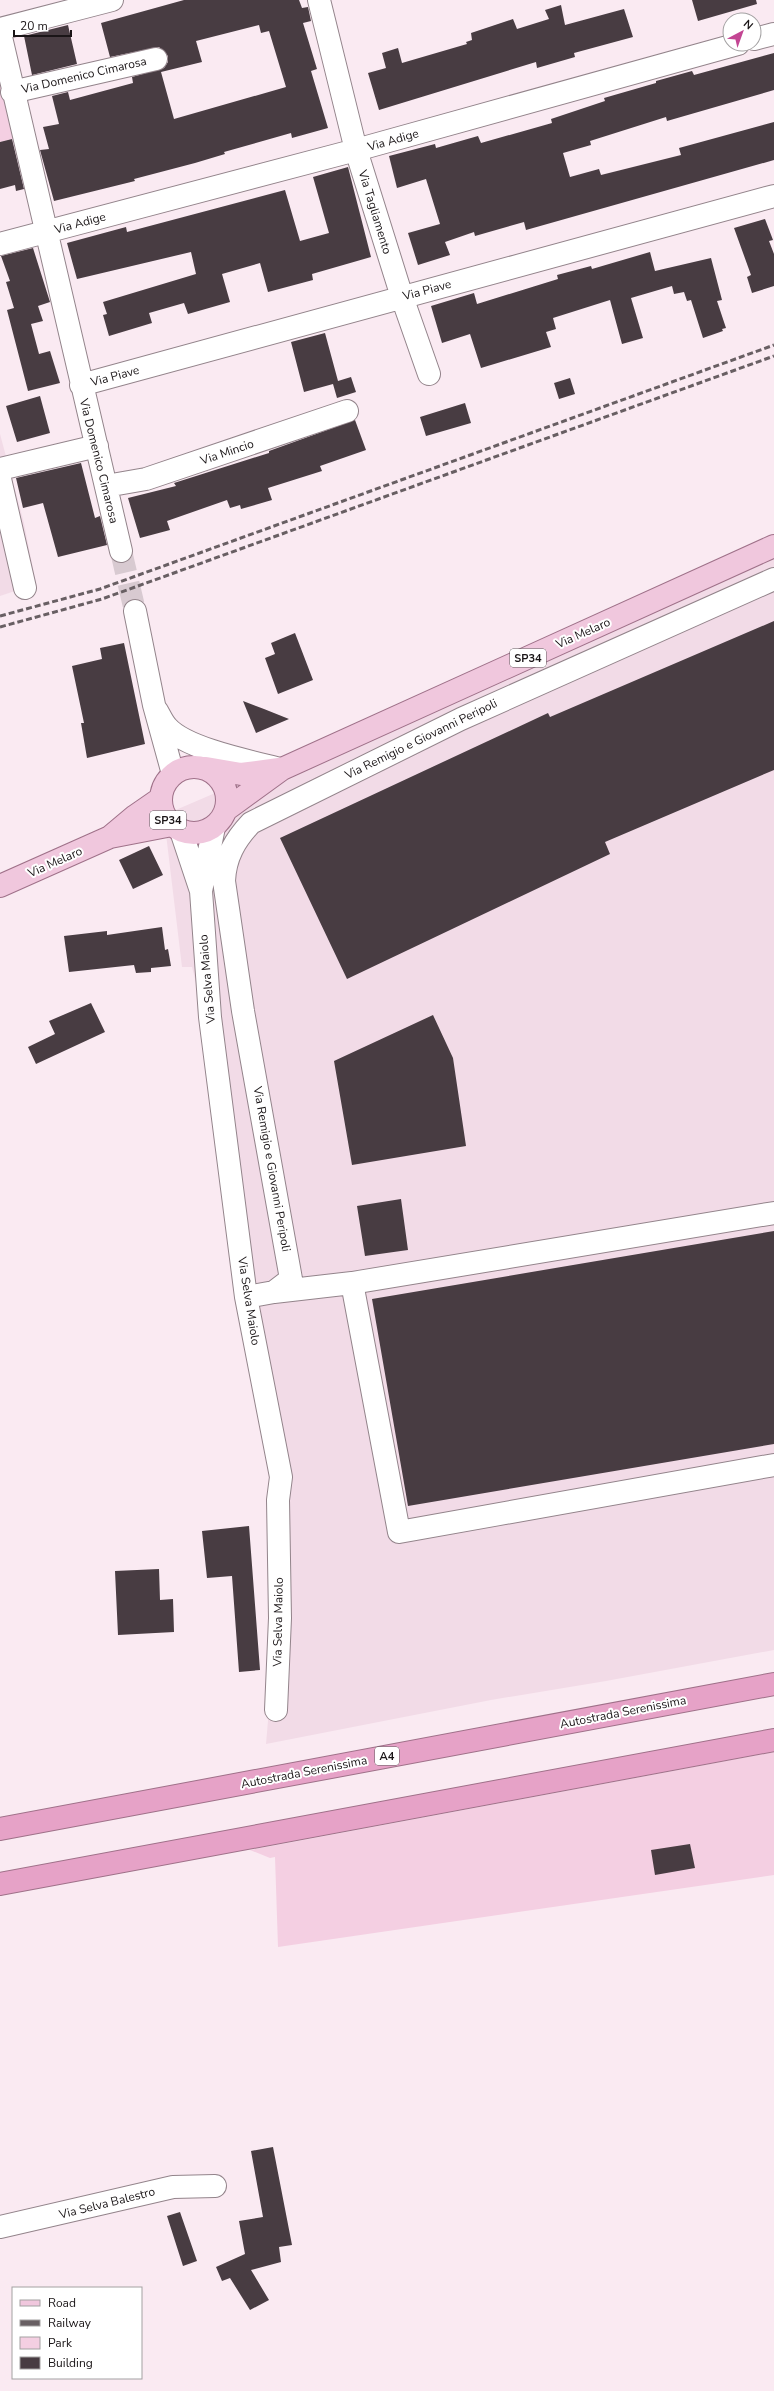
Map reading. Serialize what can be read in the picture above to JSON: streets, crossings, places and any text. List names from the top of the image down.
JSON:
{
  "streets": {
    "highway": ["Autostrada Serenissima", "A4"],
    "main road": ["Via Melaro", "SP34"],
    "street": [
      "Via Domenico Cimarosa",
      "Via Adige",
      "Via Tagliamento",
      "Via Piave",
      "Via Mincio",
      "Via Remigio e Giovanni Peripoli",
      "Via Selva Maiolo",
      "Via Selva Balestro"
    ]
  },
  "crossings": [
    ["Via Domenico Cimarosa", "Via Adige"],
    ["Via Domenico Cimarosa", "Via Piave"],
    ["Via Domenico Cimarosa", "Via Mincio"],
    ["Via Adige", "Via Tagliamento"],
    ["Via Tagliamento", "Via Piave"],
    ["Via Melaro", "SP34"],
    ["Via Melaro", "Via Selva Maiolo"],
    ["SP34", "Via Selva Maiolo"],
    ["Via Remigio e Giovanni Peripoli", "Via Selva Maiolo"]
  ],
  "legend": [
    "Road",
    "Railway",
    "Park",
    "Building"
  ],
  "scale_bar": "20 m",
  "north": "top right"
}
